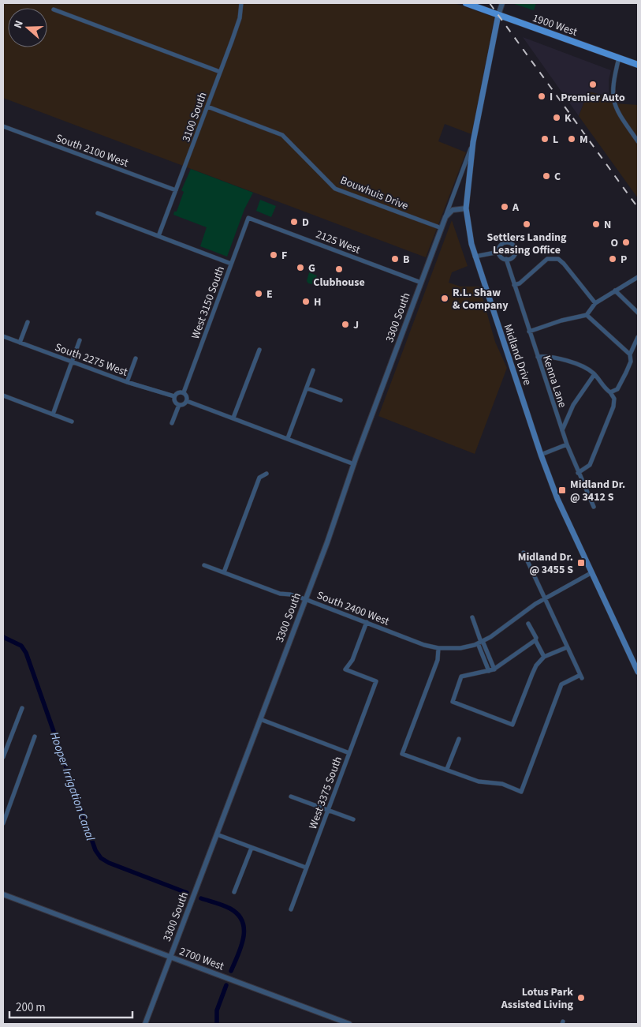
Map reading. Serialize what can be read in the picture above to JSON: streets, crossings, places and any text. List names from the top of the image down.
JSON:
{
  "streets": {
    "main road": ["1900 West", "Midland Drive"],
    "street": [
      "3100 South",
      "South 2100 West",
      "Bouwhuis Drive",
      "2125 West",
      "West 3150 South",
      "3300 South",
      "South 2275 West",
      "Kenna Lane",
      "South 2400 West",
      "West 3375 South",
      "2700 West"
    ]
  },
  "crossings": [
    ["1900 West", "Midland Drive"],
    ["3100 South", "South 2100 West"],
    ["3100 South", "Bouwhuis Drive"],
    ["Bouwhuis Drive", "3300 South"],
    ["2125 West", "West 3150 South"],
    ["2125 West", "3300 South"],
    ["West 3150 South", "South 2275 West"],
    ["3300 South", "Midland Drive"],
    ["3300 South", "South 2400 West"],
    ["3300 South", "2700 West"],
    ["Midland Drive", "South 2400 West"],
    ["South 2400 West", "West 3375 South"]
  ],
  "water": ["Hooper Irrigation Canal"],
  "places": {
    "other": [
      "Premier Auto",
      "I",
      "K",
      "L",
      "M",
      "C",
      "A",
      "D",
      "Settlers Landing Leasing Office",
      "N",
      "O",
      "F",
      "B",
      "P",
      "G",
      "Clubhouse",
      "E",
      "R.L. Shaw & Company",
      "H",
      "J",
      "Lotus Park Assisted Living"
    ],
    "transit": ["Midland Dr. @ 3412 S", "Midland Dr. @ 3455 S"]
  },
  "scale_bar": "200 m",
  "north": "left"
}
